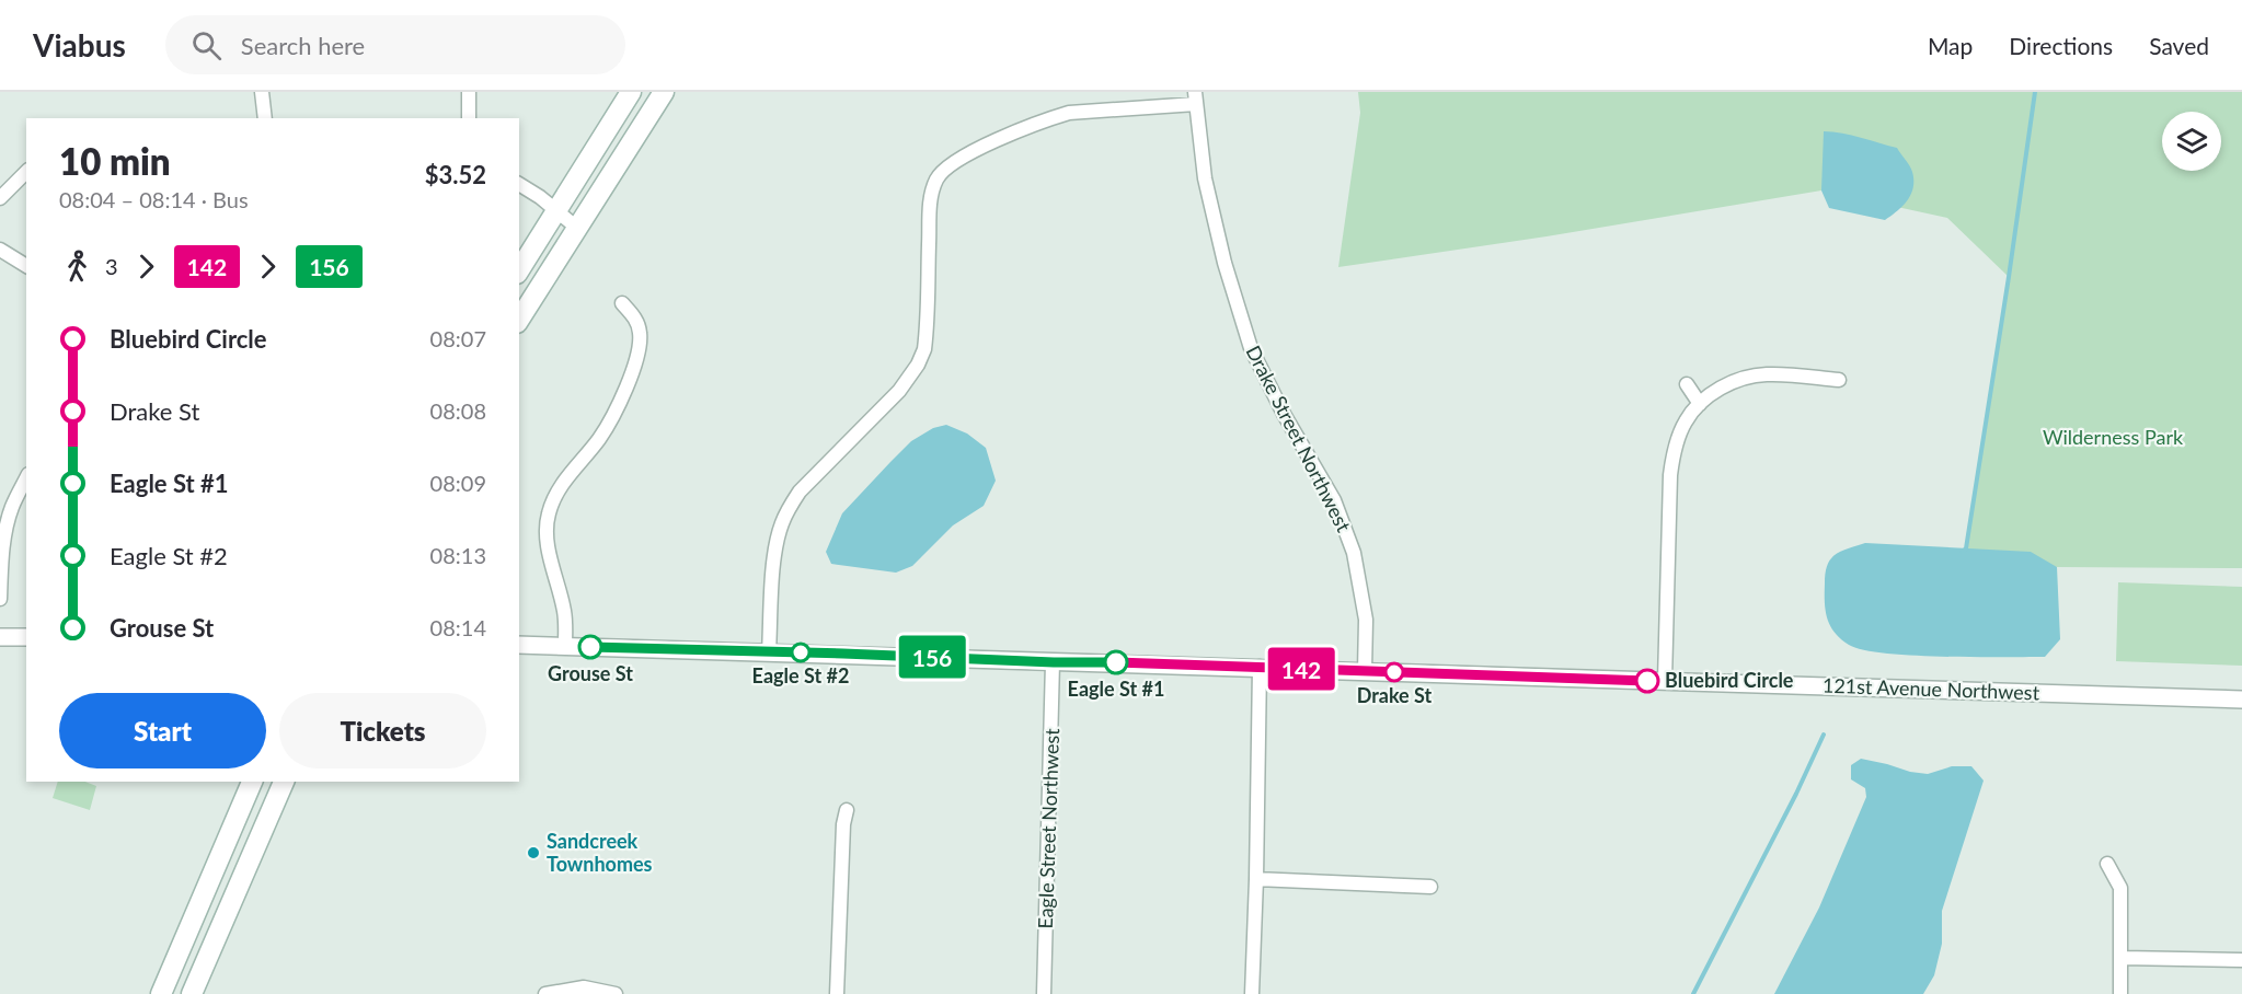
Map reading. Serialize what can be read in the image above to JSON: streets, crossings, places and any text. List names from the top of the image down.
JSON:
{
  "streets": {
    "street": ["Drake Street Northwest", "121st Avenue Northwest", "Eagle Street Northwest"]
  },
  "crossings": [
    ["Drake Street Northwest", "121st Avenue Northwest"],
    ["121st Avenue Northwest", "Eagle Street Northwest"]
  ],
  "parks": ["Wilderness Park"],
  "places": [
    "Grouse St",
    "Eagle St #2",
    "Eagle St #1",
    "Drake St",
    "Bluebird Circle",
    "Sandcreek Townhomes"
  ],
  "lines": ["bus line 156", "bus line 142"],
  "page": {
    "header": "Viabus",
    "search": "Search here",
    "nav": ["Map", "Directions", "Saved"],
    "on_map": ["142", "156"],
    "heading": ["10 min", "08:04 – 08:14 · Bus", "$3.52"],
    "legs": ["3", "142", "156"],
    "list": [
      {
        "name": "Bluebird Circle",
        "value": "08:07"
      },
      {
        "name": "Drake St",
        "value": "08:08"
      },
      {
        "name": "Eagle St #1",
        "value": "08:09"
      },
      {
        "name": "Eagle St #2",
        "value": "08:13"
      },
      {
        "name": "Grouse St",
        "value": "08:14"
      }
    ],
    "buttons": ["Start", "Tickets"]
  }
}
